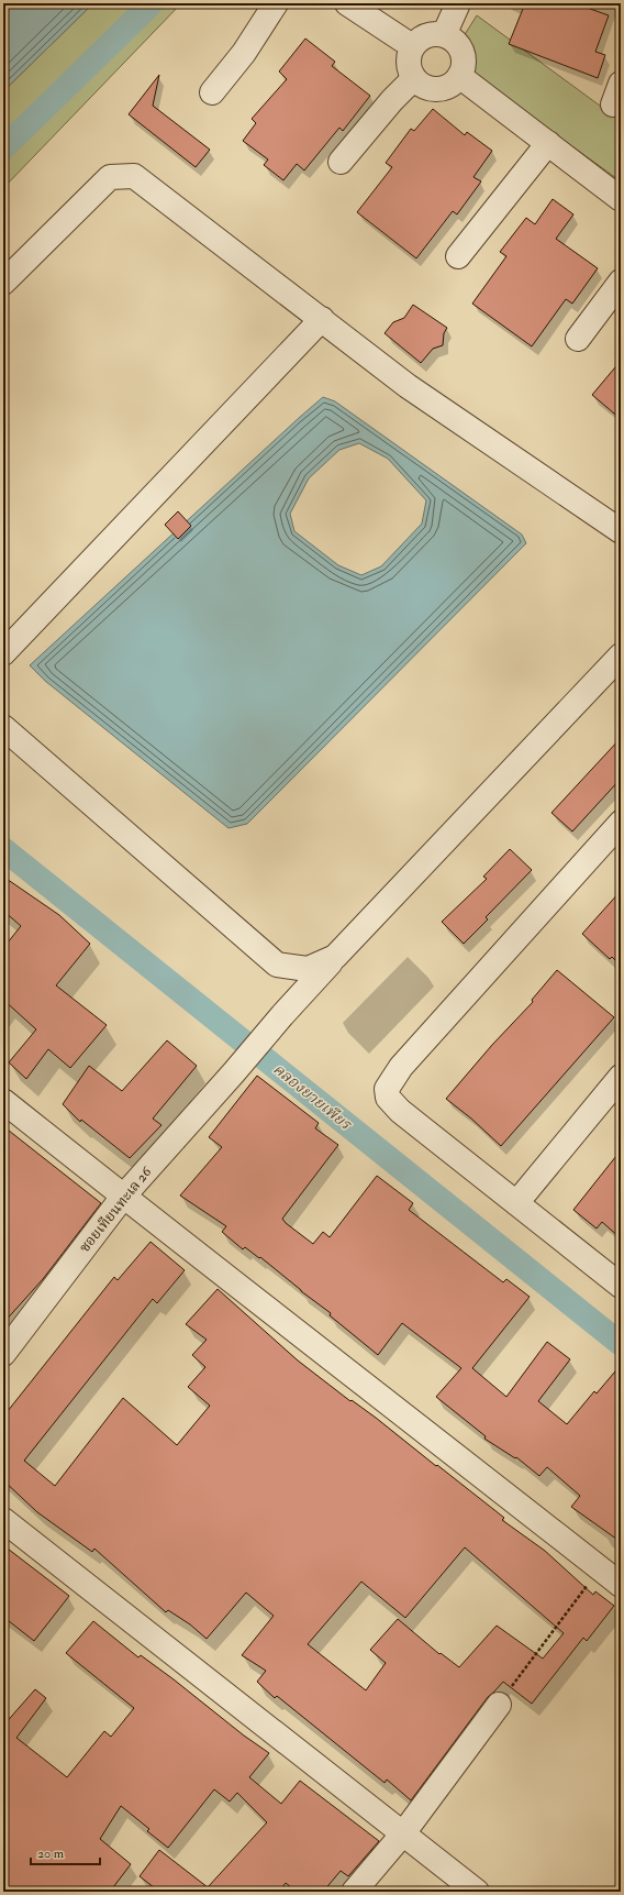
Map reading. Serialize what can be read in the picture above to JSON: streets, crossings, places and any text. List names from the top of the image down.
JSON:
{
  "streets": {
    "street": ["ซอยเทียนทะเล 26"]
  },
  "water": ["คลองยายเพียร"],
  "scale_bar": "20 m"
}
